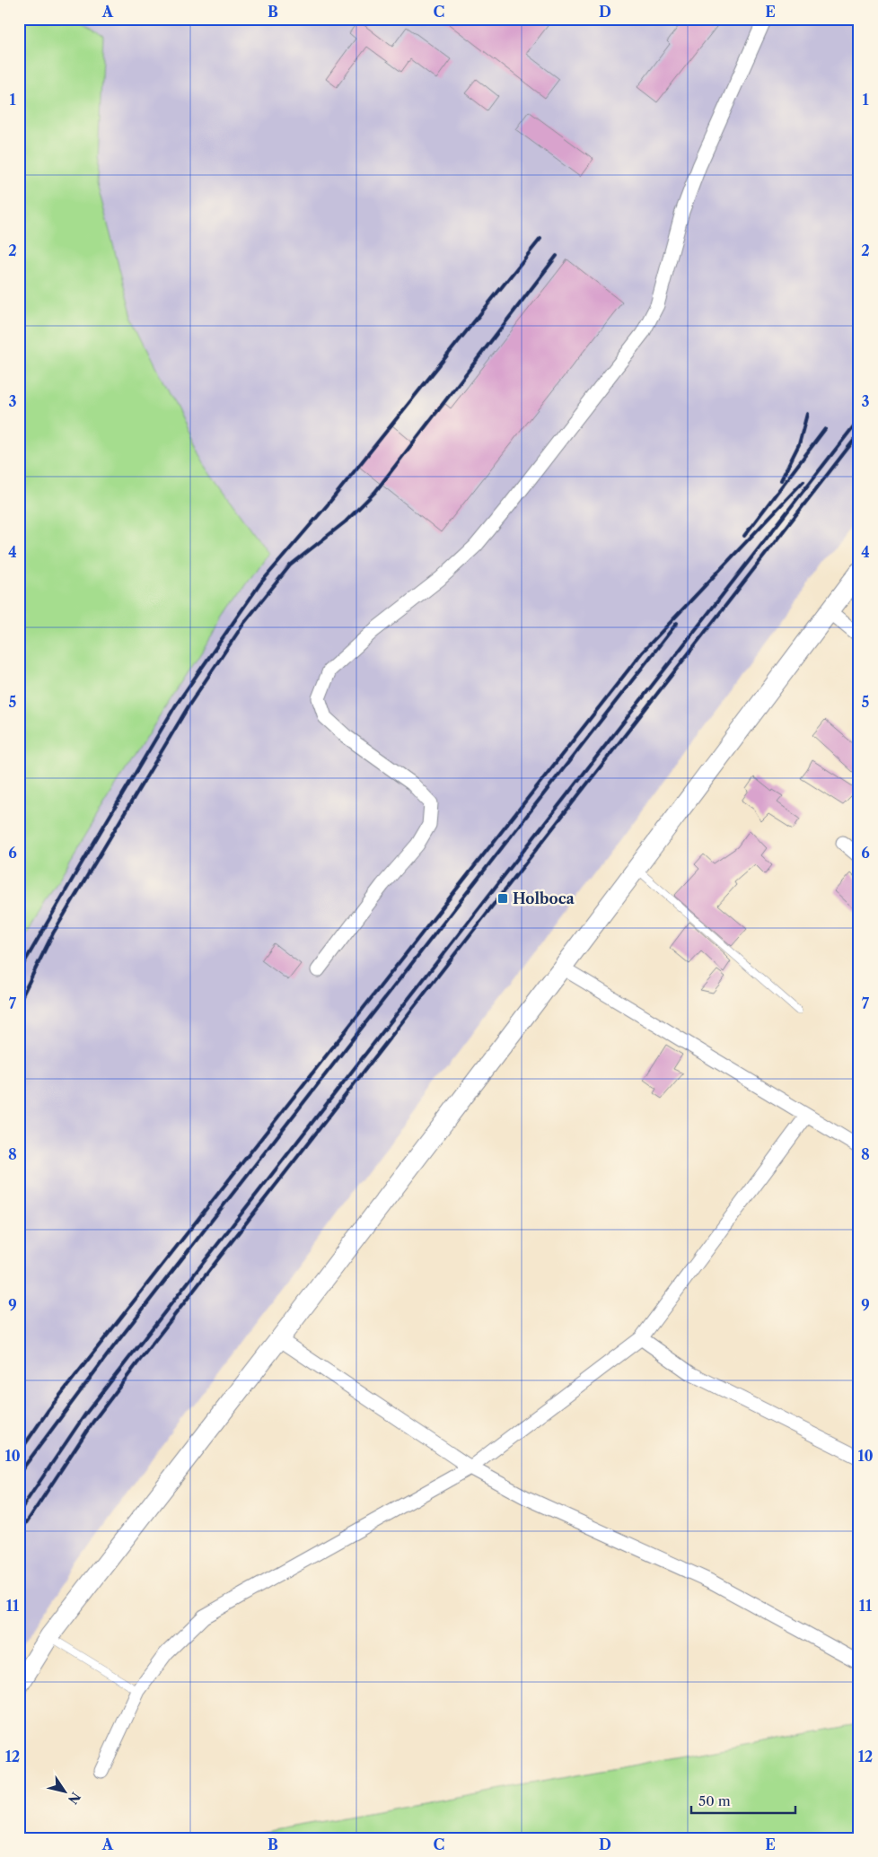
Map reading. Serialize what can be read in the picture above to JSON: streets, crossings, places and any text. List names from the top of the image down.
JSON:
{
  "places": {
    "transit": ["Holboca"]
  },
  "scale_bar": "50 m",
  "north": "bottom right",
  "grid": {
    "columns": [
      "A",
      "B",
      "C",
      "D",
      "E"
    ],
    "rows": [
      "1",
      "2",
      "3",
      "4",
      "5",
      "6",
      "7",
      "8",
      "9",
      "10",
      "11",
      "12"
    ]
  }
}
